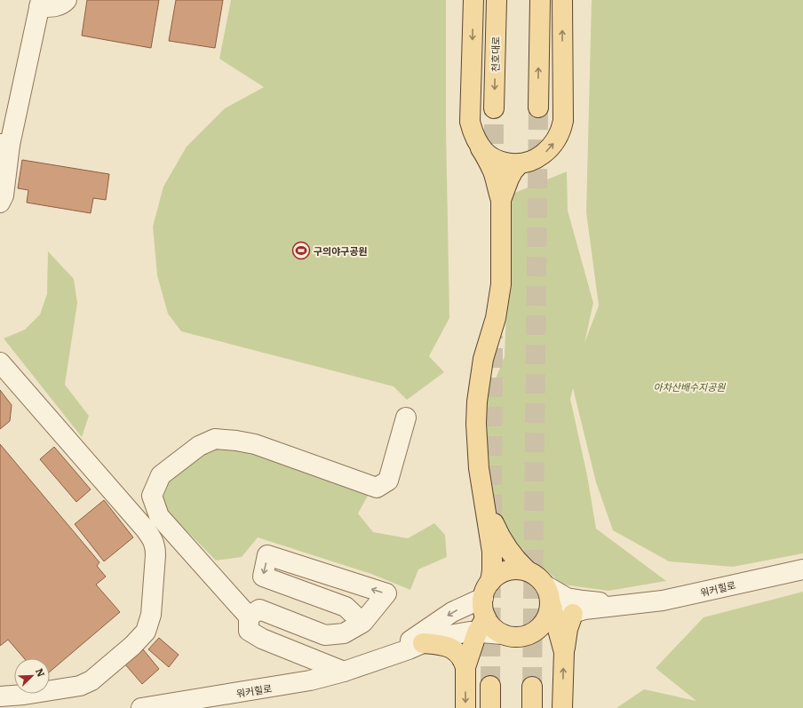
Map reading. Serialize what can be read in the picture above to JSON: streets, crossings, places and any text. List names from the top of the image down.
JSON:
{
  "streets": {
    "main road": ["천호대로"],
    "street": ["워커힐로"]
  },
  "parks": ["아차산배수지공원"],
  "places": {
    "sports": ["구의야구공원"]
  },
  "north": "top right"
}
